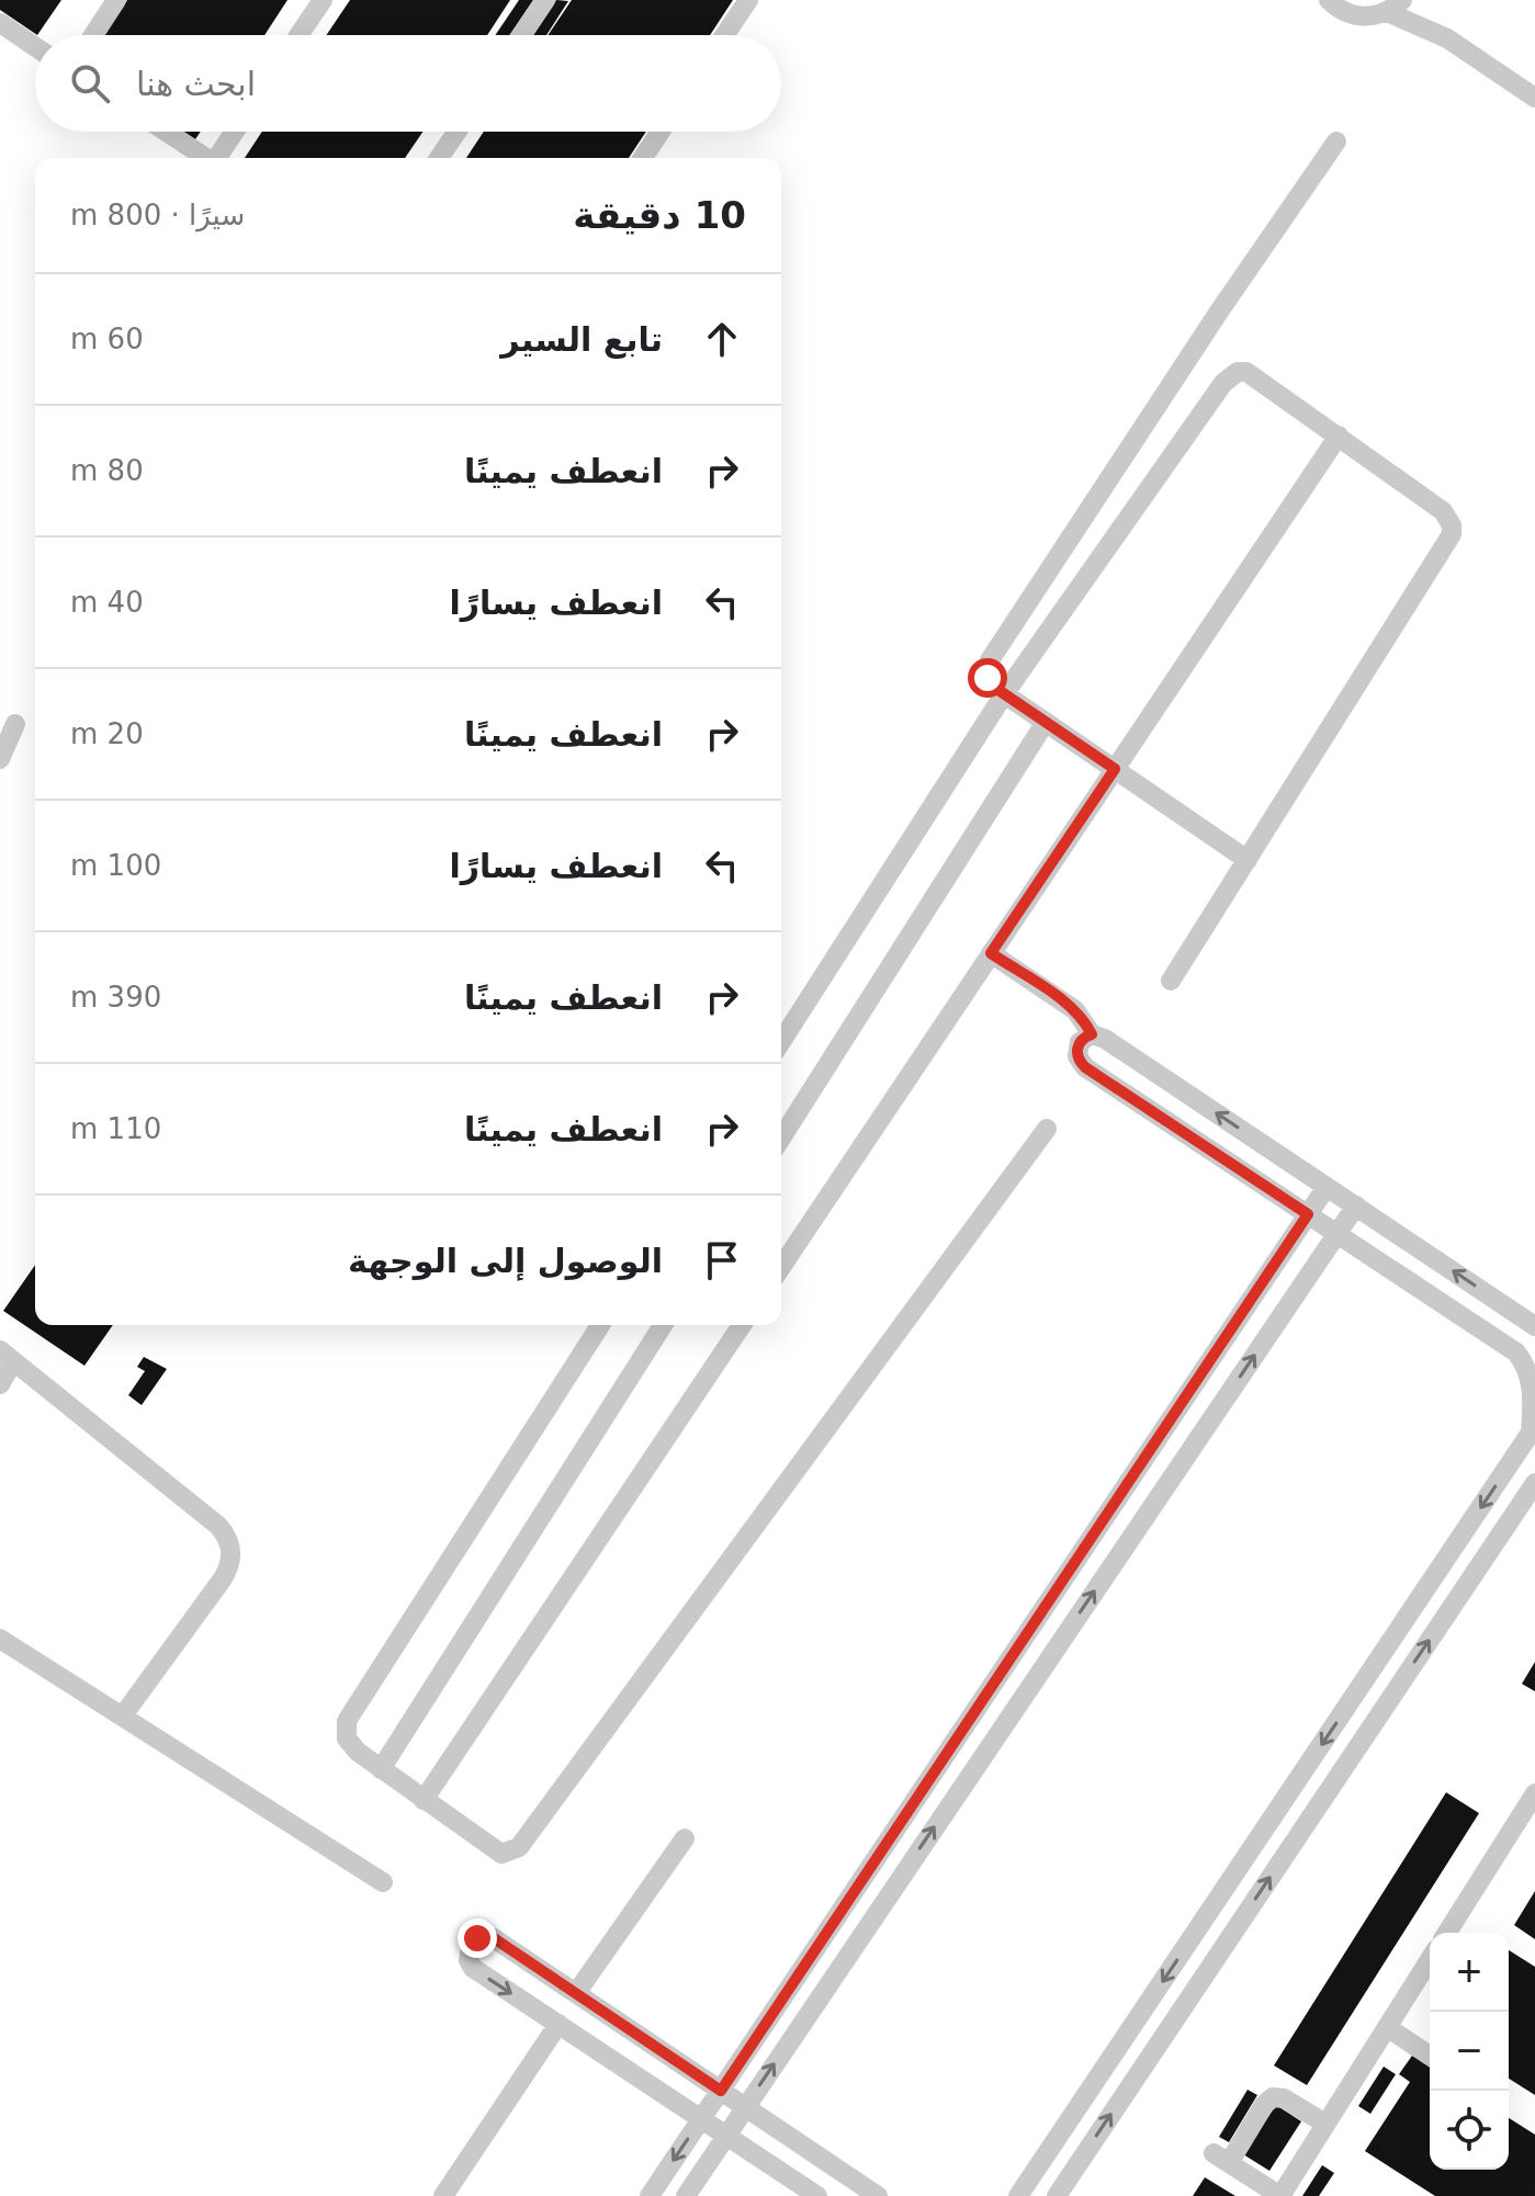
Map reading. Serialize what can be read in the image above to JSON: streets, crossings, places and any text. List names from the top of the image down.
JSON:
{
  "page": {
    "search": "ابحث هنا",
    "heading": ["10 دقيقة", "سيرًا · 800 m"],
    "list": [
      ["تابع السير", "60 m"],
      ["انعطف يمينًا", "80 m"],
      ["انعطف يسارًا", "40 m"],
      ["انعطف يمينًا", "20 m"],
      ["انعطف يسارًا", "100 m"],
      ["انعطف يمينًا", "390 m"],
      ["انعطف يمينًا", "110 m"],
      "الوصول إلى الوجهة"
    ],
    "map_buttons": ["+", "−"]
  }
}
